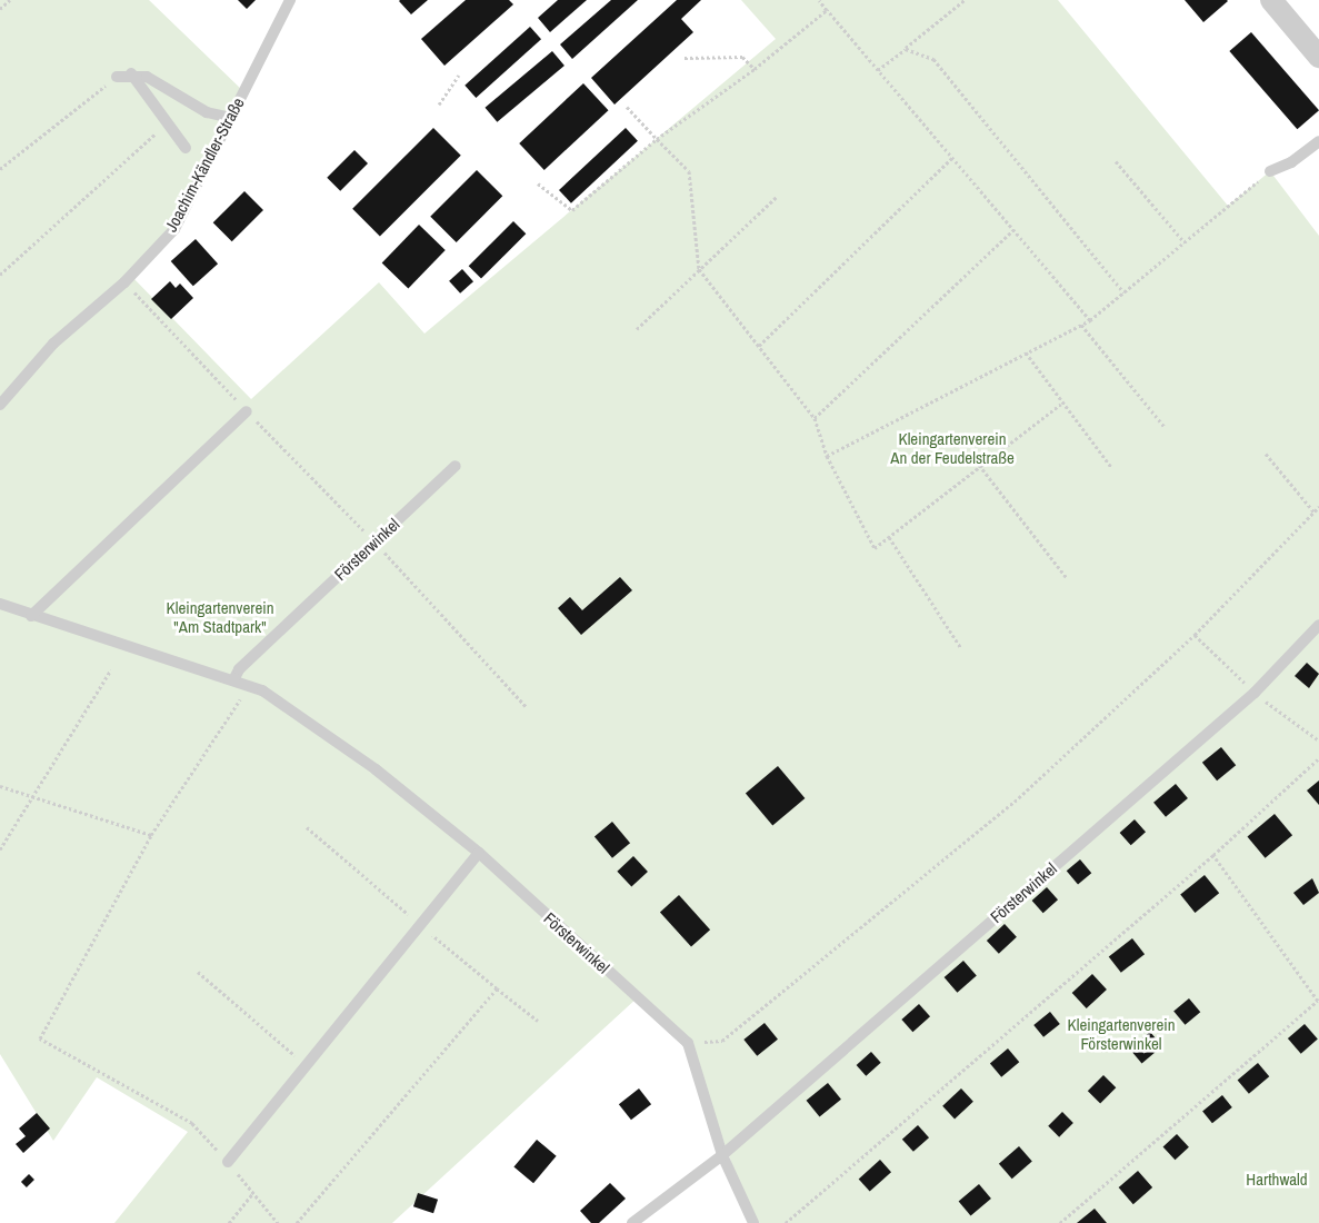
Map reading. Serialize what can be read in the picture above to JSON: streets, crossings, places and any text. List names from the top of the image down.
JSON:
{
  "streets": {
    "lane": ["Joachim-Kändler-Straße", "Försterwinkel"]
  },
  "parks": [
    "Kleingartenverein An der Feudelstraße",
    "Kleingartenverein \"Am Stadtpark\"",
    "Kleingartenverein Försterwinkel",
    "Harthwald"
  ]
}
